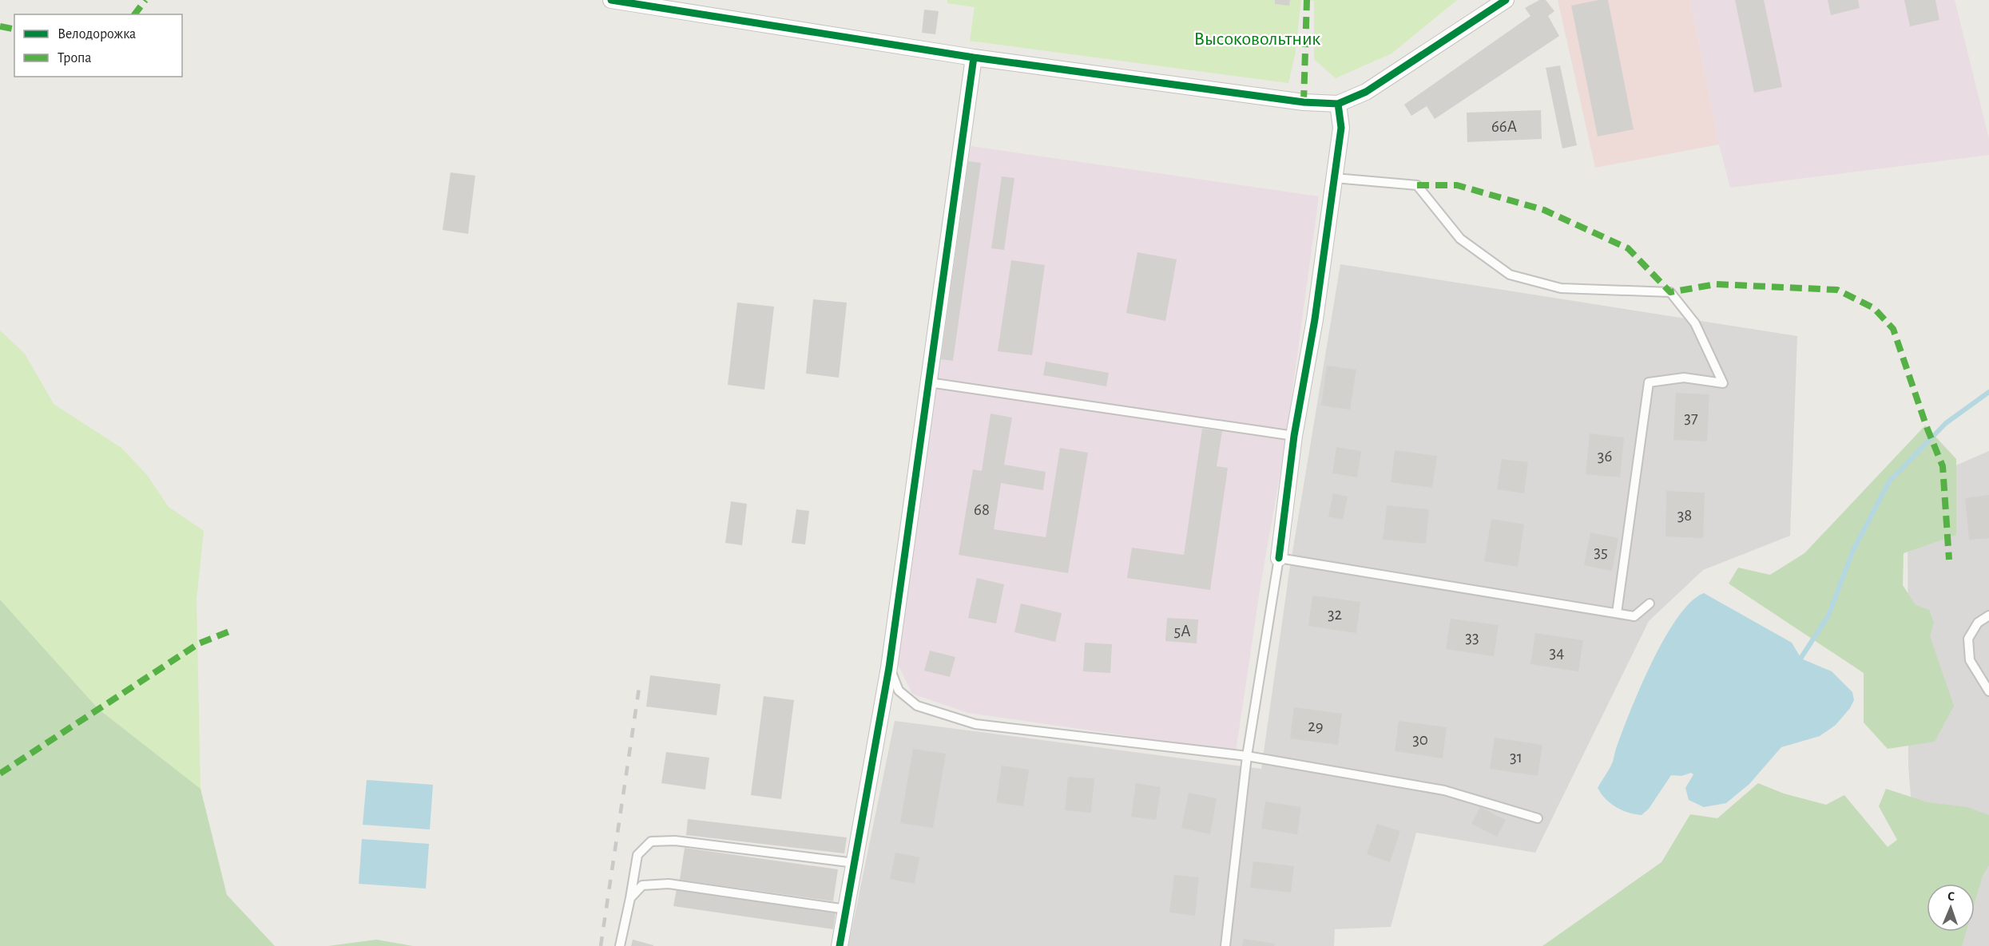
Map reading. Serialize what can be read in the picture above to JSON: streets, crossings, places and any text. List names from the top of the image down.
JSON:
{
  "parks": ["Высоковольтник"],
  "house_numbers": [
    "66А",
    "37",
    "36",
    "68",
    "38",
    "35",
    "32",
    "5А",
    "33",
    "34",
    "29",
    "30",
    "31"
  ],
  "legend": ["Велодорожка", "Тропа"],
  "north": "top"
}
